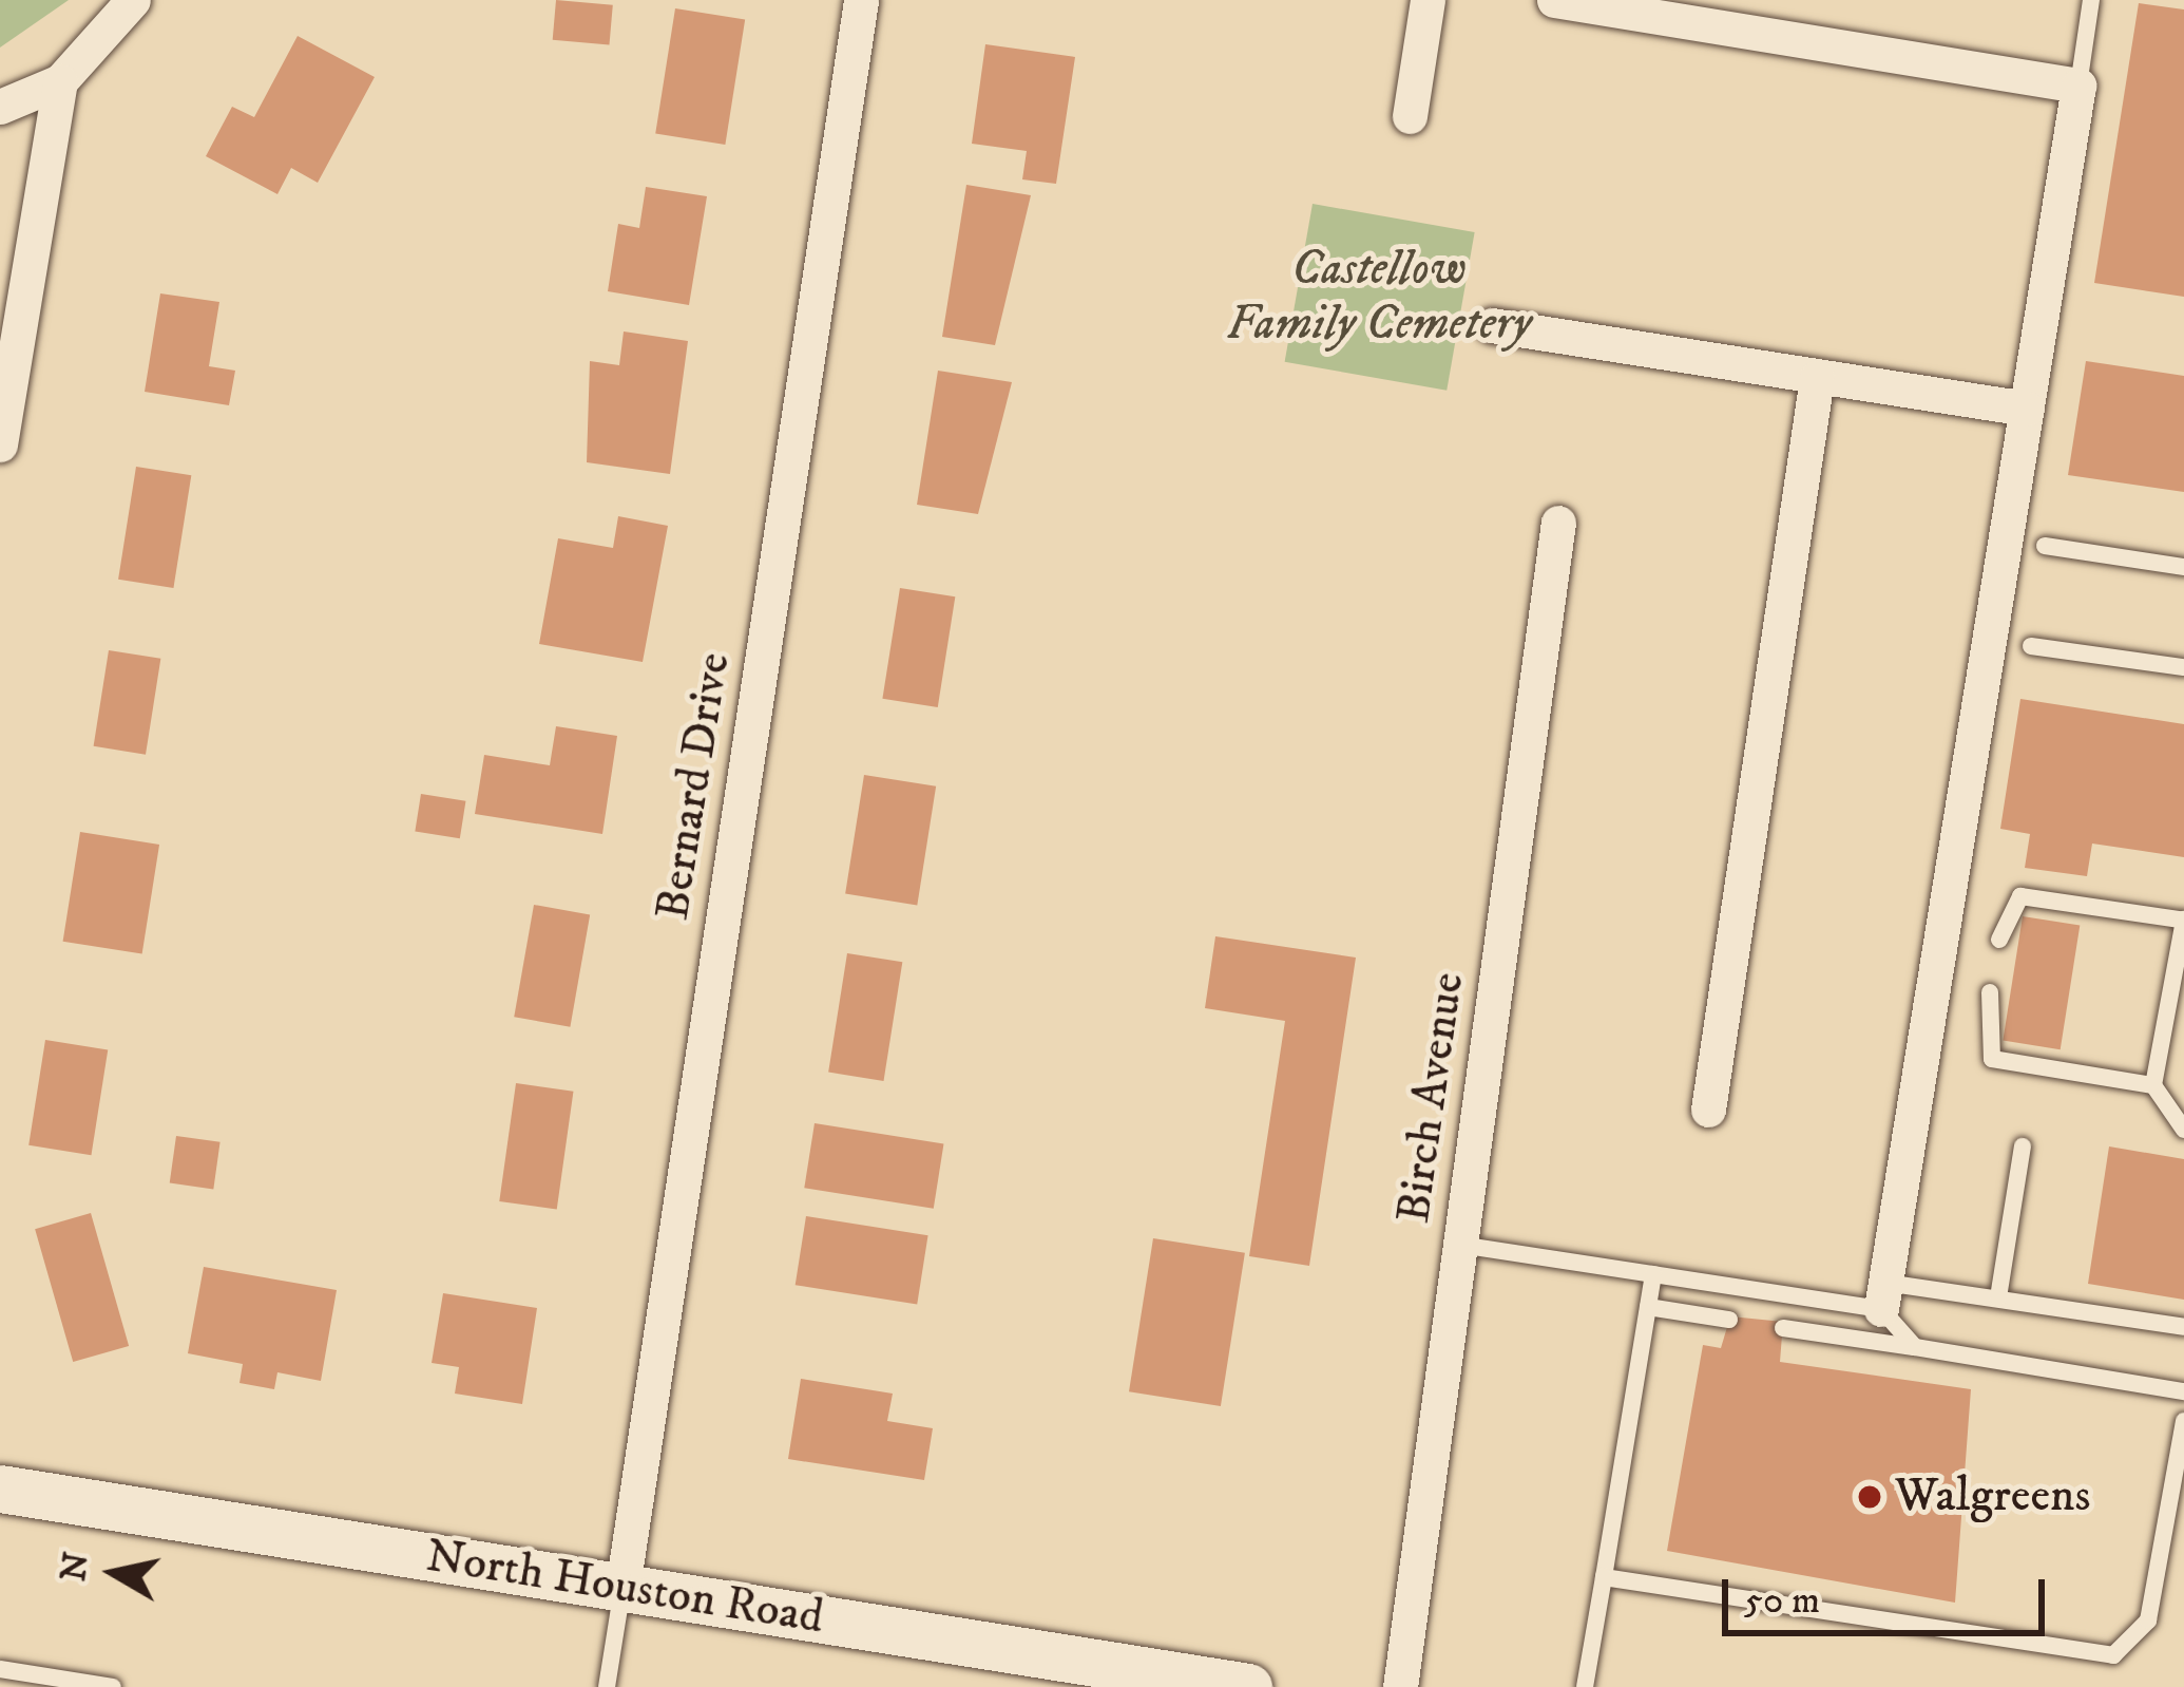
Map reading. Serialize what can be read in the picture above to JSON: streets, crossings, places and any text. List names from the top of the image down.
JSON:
{
  "streets": {
    "street": ["Bernard Drive", "Birch Avenue", "North Houston Road"]
  },
  "crossings": [
    ["Bernard Drive", "North Houston Road"]
  ],
  "parks": ["Castellow Family Cemetery"],
  "places": ["Walgreens"],
  "scale_bar": "50 m",
  "north": "left"
}
